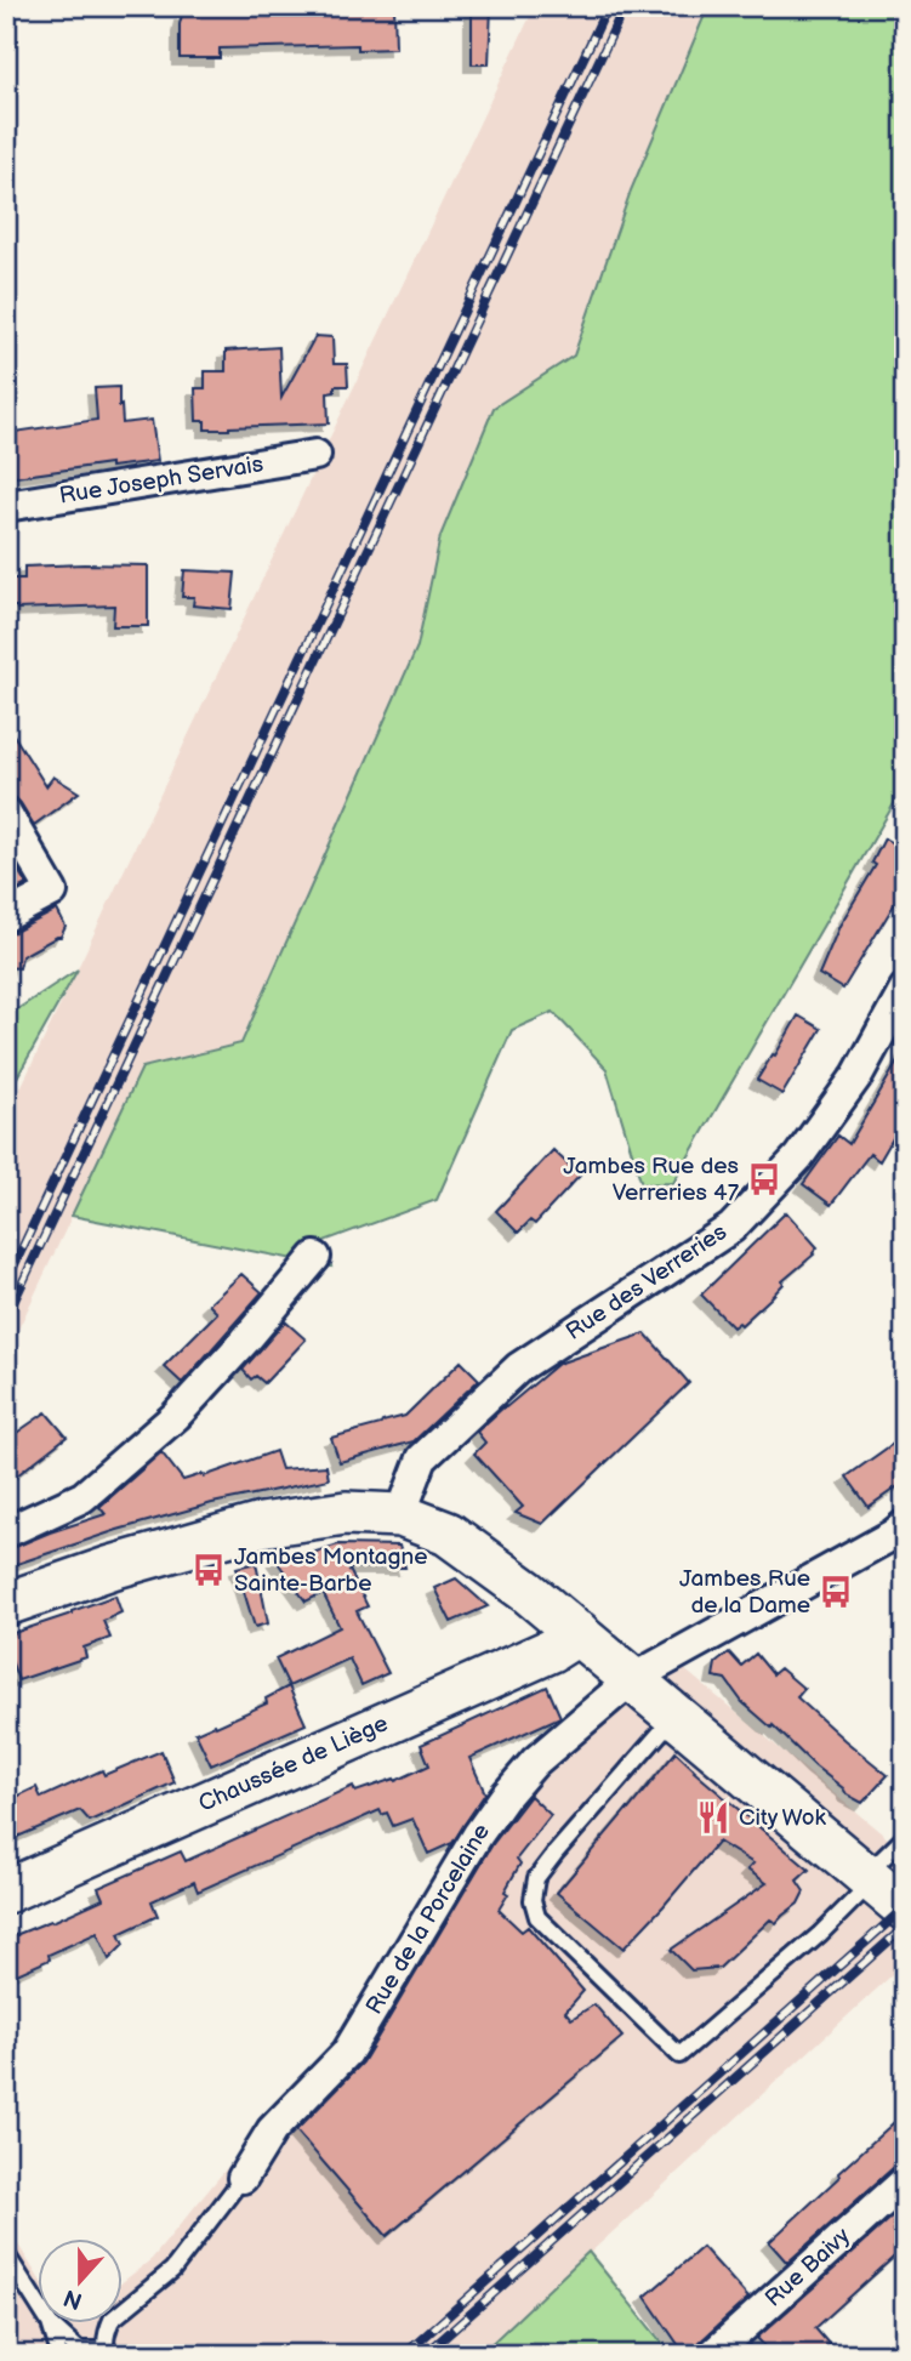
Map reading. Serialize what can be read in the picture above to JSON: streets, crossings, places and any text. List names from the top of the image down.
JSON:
{
  "streets": {
    "main road": ["Chaussée de Liège"],
    "street": [
      "Rue Joseph Servais",
      "Rue des Verreries",
      "Rue de la Porcelaine",
      "Rue Baivy"
    ]
  },
  "places": {
    "bus stop": ["Jambes Rue des Verreries 47", "Jambes Montagne Sainte-Barbe", "Jambes Rue de la Dame"],
    "restaurant": ["City Wok"]
  },
  "north": "bottom"
}
